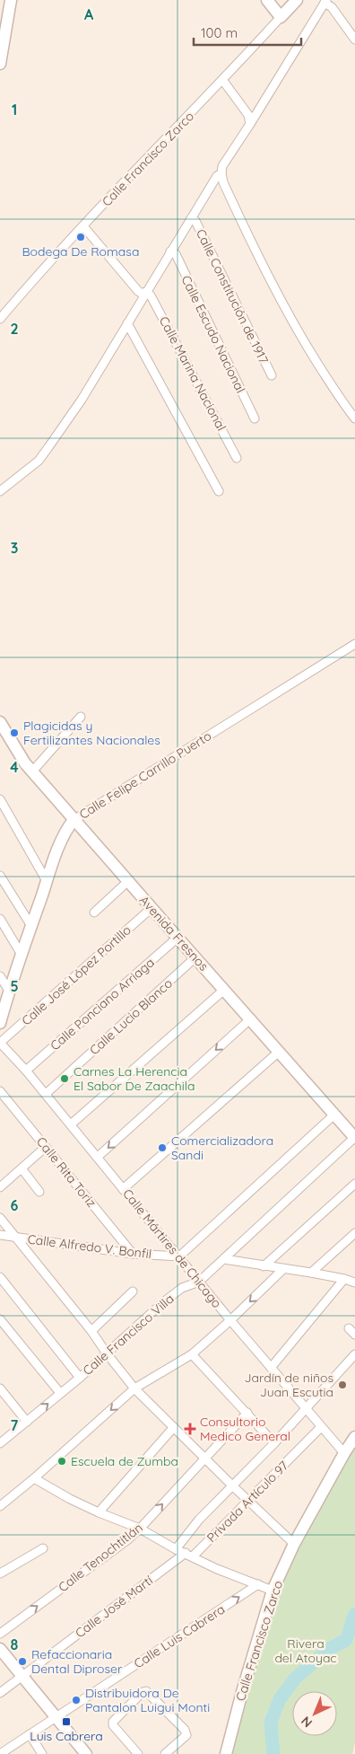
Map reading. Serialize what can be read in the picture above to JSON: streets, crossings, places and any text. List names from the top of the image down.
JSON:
{
  "streets": {
    "street": [
      "Calle Francisco Zarco",
      "Calle Constitución de 1917",
      "Calle Escudo Nacional",
      "Calle Marina Nacional",
      "Calle Felipe Carrillo Puerto",
      "Avenida Fresnos",
      "Calle José López Portillo",
      "Calle Ponciano Arriaga",
      "Calle Lucio Blanco",
      "Calle Rita Toriz",
      "Calle Alfredo V. Bonfil",
      "Calle Mártires de Chicago",
      "Calle Francisco Villa",
      "Privada Artículo 97",
      "Calle Tenochtitlán",
      "Calle José Martí",
      "Calle Luis Cabrera"
    ]
  },
  "crossings": [
    ["Calle Francisco Zarco", "Calle Marina Nacional"],
    ["Calle Francisco Zarco", "Calle Mártires de Chicago"],
    ["Calle Felipe Carrillo Puerto", "Avenida Fresnos"],
    ["Avenida Fresnos", "Calle José López Portillo"],
    ["Avenida Fresnos", "Calle Ponciano Arriaga"],
    ["Avenida Fresnos", "Calle Lucio Blanco"],
    ["Avenida Fresnos", "Calle Francisco Villa"],
    ["Calle José López Portillo", "Calle Mártires de Chicago"],
    ["Calle Ponciano Arriaga", "Calle Mártires de Chicago"],
    ["Calle Lucio Blanco", "Calle Mártires de Chicago"],
    ["Calle Rita Toriz", "Calle Alfredo V. Bonfil"],
    ["Calle Alfredo V. Bonfil", "Calle Mártires de Chicago"],
    ["Calle Mártires de Chicago", "Calle Francisco Villa"],
    ["Calle Mártires de Chicago", "Privada Artículo 97"],
    ["Privada Artículo 97", "Calle José Martí"]
  ],
  "one_way": ["Calle Luis Cabrera"],
  "parks": ["Rivera del Atoyac"],
  "places": {
    "other": [
      "Bodega De Romasa",
      "Plagicidas y Fertilizantes Nacionales",
      "Carnes La Herencia El Sabor De Zaachila",
      "Comercializadora Sandi",
      "Jardín de niños Juan Escutia",
      "Escuela de Zumba",
      "Refaccionaria Dental Diproser",
      "Distribuidora De Pantalon Luigui Monti"
    ],
    "health": ["Consultorio Medico General"],
    "transit": ["Luis Cabrera"]
  },
  "scale_bar": "100 m",
  "north": "bottom left",
  "grid": {
    "columns": ["A"],
    "rows": [
      "1",
      "2",
      "3",
      "4",
      "5",
      "6",
      "7",
      "8"
    ]
  }
}
